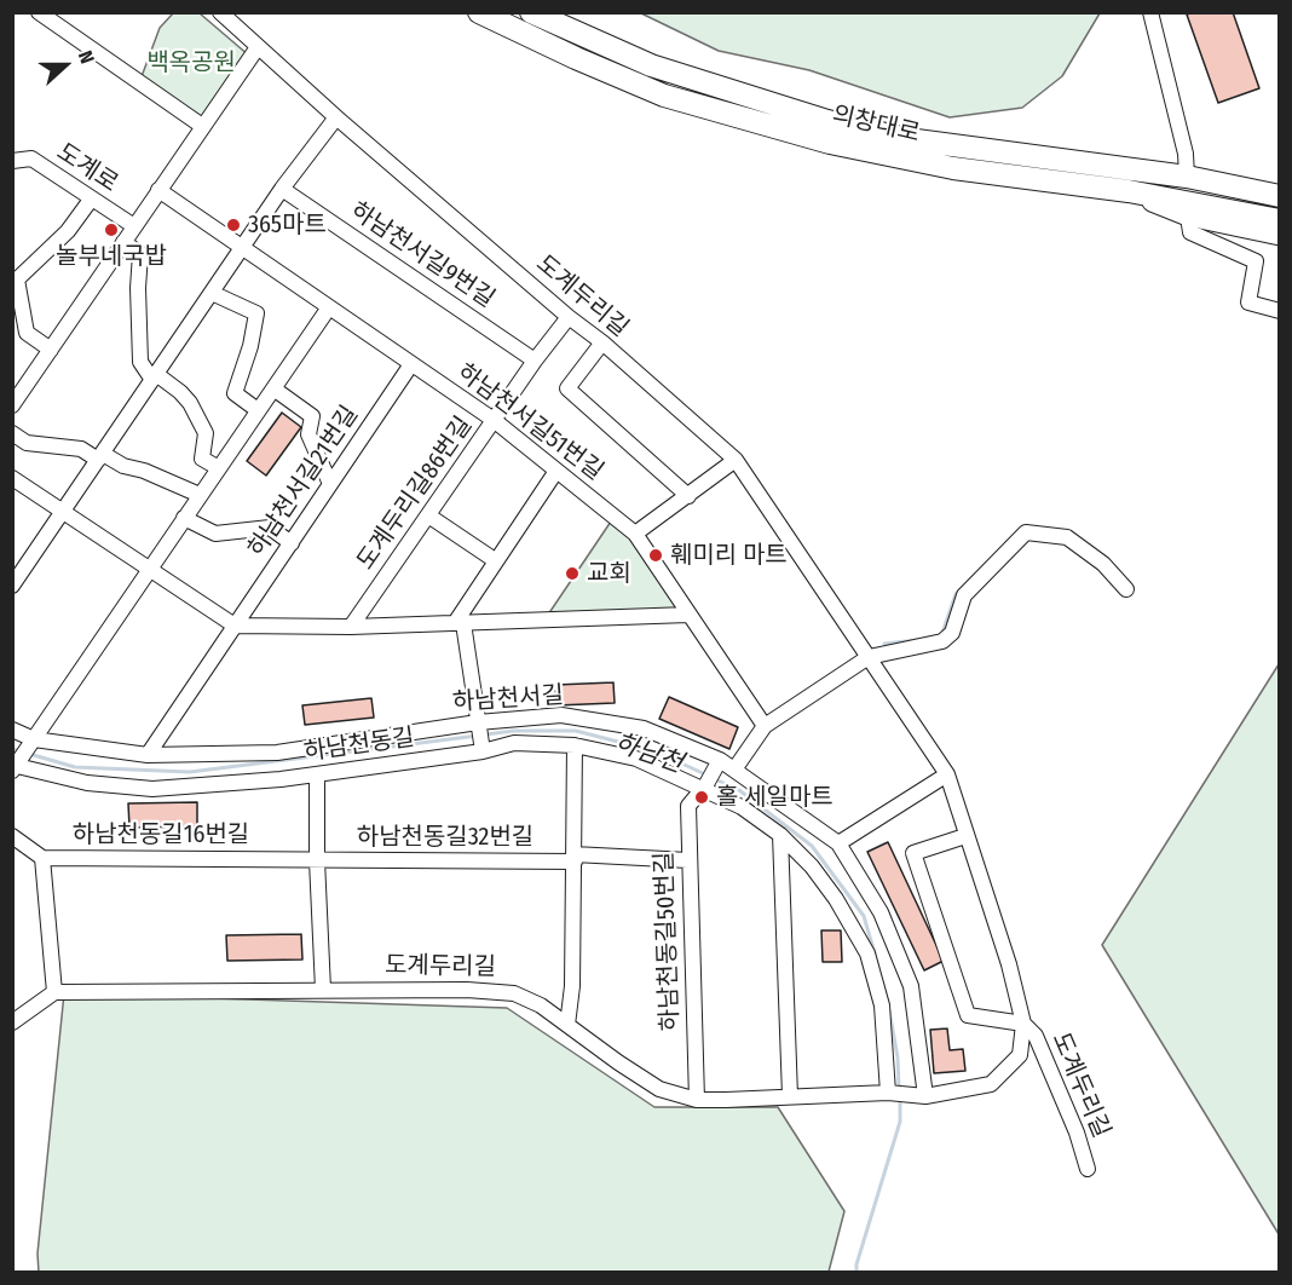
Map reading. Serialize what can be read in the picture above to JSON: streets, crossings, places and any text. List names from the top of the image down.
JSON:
{
  "streets": {
    "highway": ["의창대로"],
    "street": [
      "도계로",
      "하남천서길9번길",
      "도계두리길",
      "하남천서길51번길",
      "하남천서길21번길",
      "도계두리길86번길",
      "하남천서길",
      "하남천동길",
      "하남천동길16번길",
      "하남천동길32번길",
      "하남천동길50번길"
    ]
  },
  "crossings": [
    ["하남천서길9번길", "도계두리길86번길"],
    ["도계두리길", "도계두리길86번길"],
    ["도계두리길", "하남천서길"],
    ["도계두리길", "하남천동길"],
    ["도계두리길", "하남천동길50번길"],
    ["하남천서길51번길", "하남천서길21번길"],
    ["하남천서길51번길", "도계두리길86번길"],
    ["하남천서길21번길", "하남천서길"],
    ["하남천서길", "하남천동길50번길"],
    ["하남천동길", "하남천동길50번길"],
    ["하남천동길16번길", "하남천동길32번길"],
    ["하남천동길32번길", "하남천동길50번길"]
  ],
  "water": ["하남천"],
  "parks": ["백옥공원"],
  "places": [
    "365마트",
    "놀부네국밥",
    "훼미리 마트",
    "교회",
    "홀 세일마트"
  ],
  "north": "right"
}
